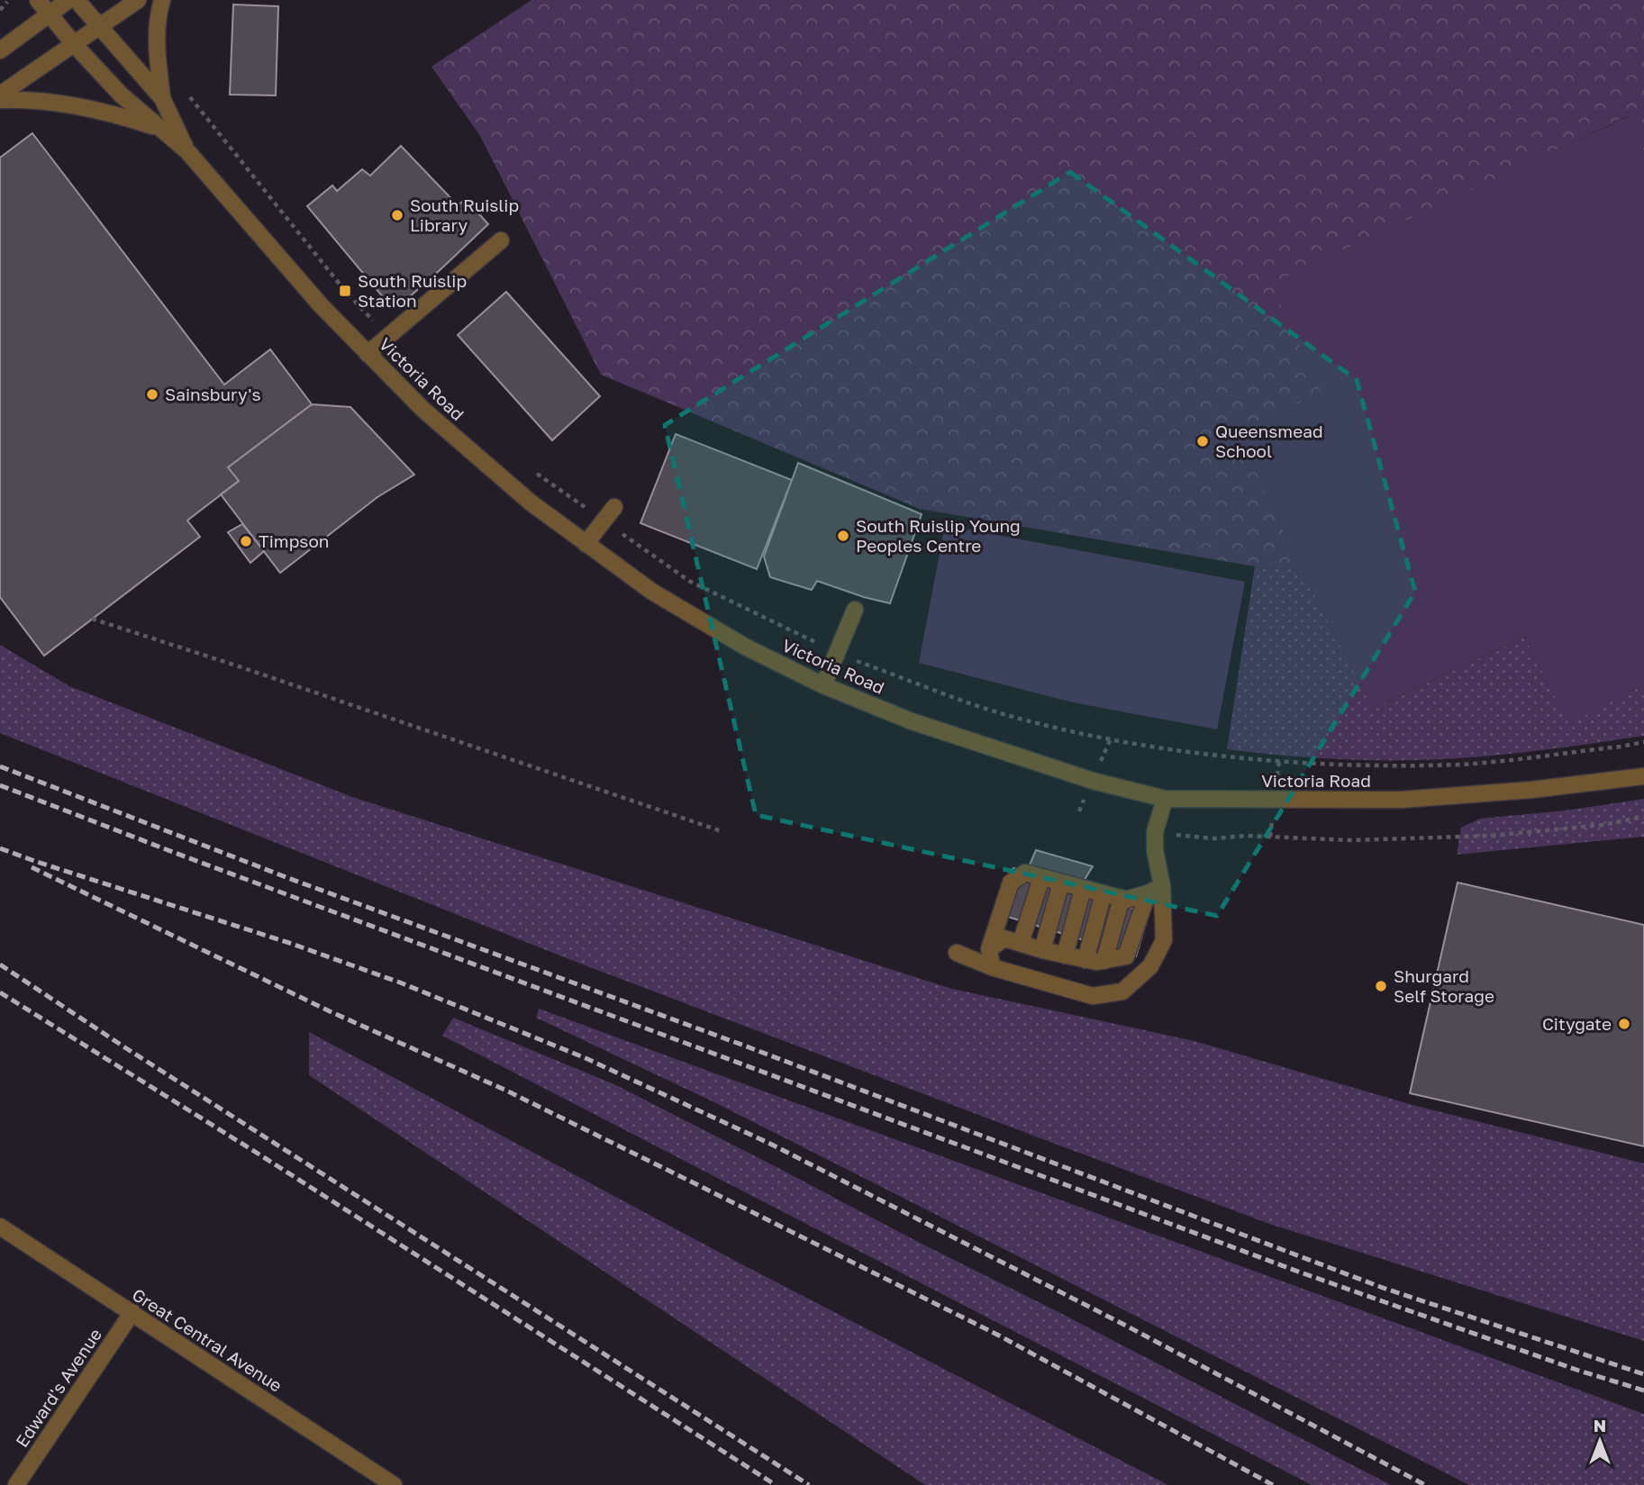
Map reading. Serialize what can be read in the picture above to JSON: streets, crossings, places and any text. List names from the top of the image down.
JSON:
{
  "streets": {
    "street": ["Victoria Road", "Great Central Avenue", "Edward's Avenue"]
  },
  "crossings": [
    ["Great Central Avenue", "Edward's Avenue"]
  ],
  "places": {
    "other": [
      "South Ruislip Library",
      "Sainsbury's",
      "Queensmead School",
      "South Ruislip Young Peoples Centre",
      "Timpson",
      "Shurgard Self Storage",
      "Citygate"
    ],
    "transit": ["South Ruislip Station"]
  },
  "north": "top"
}
